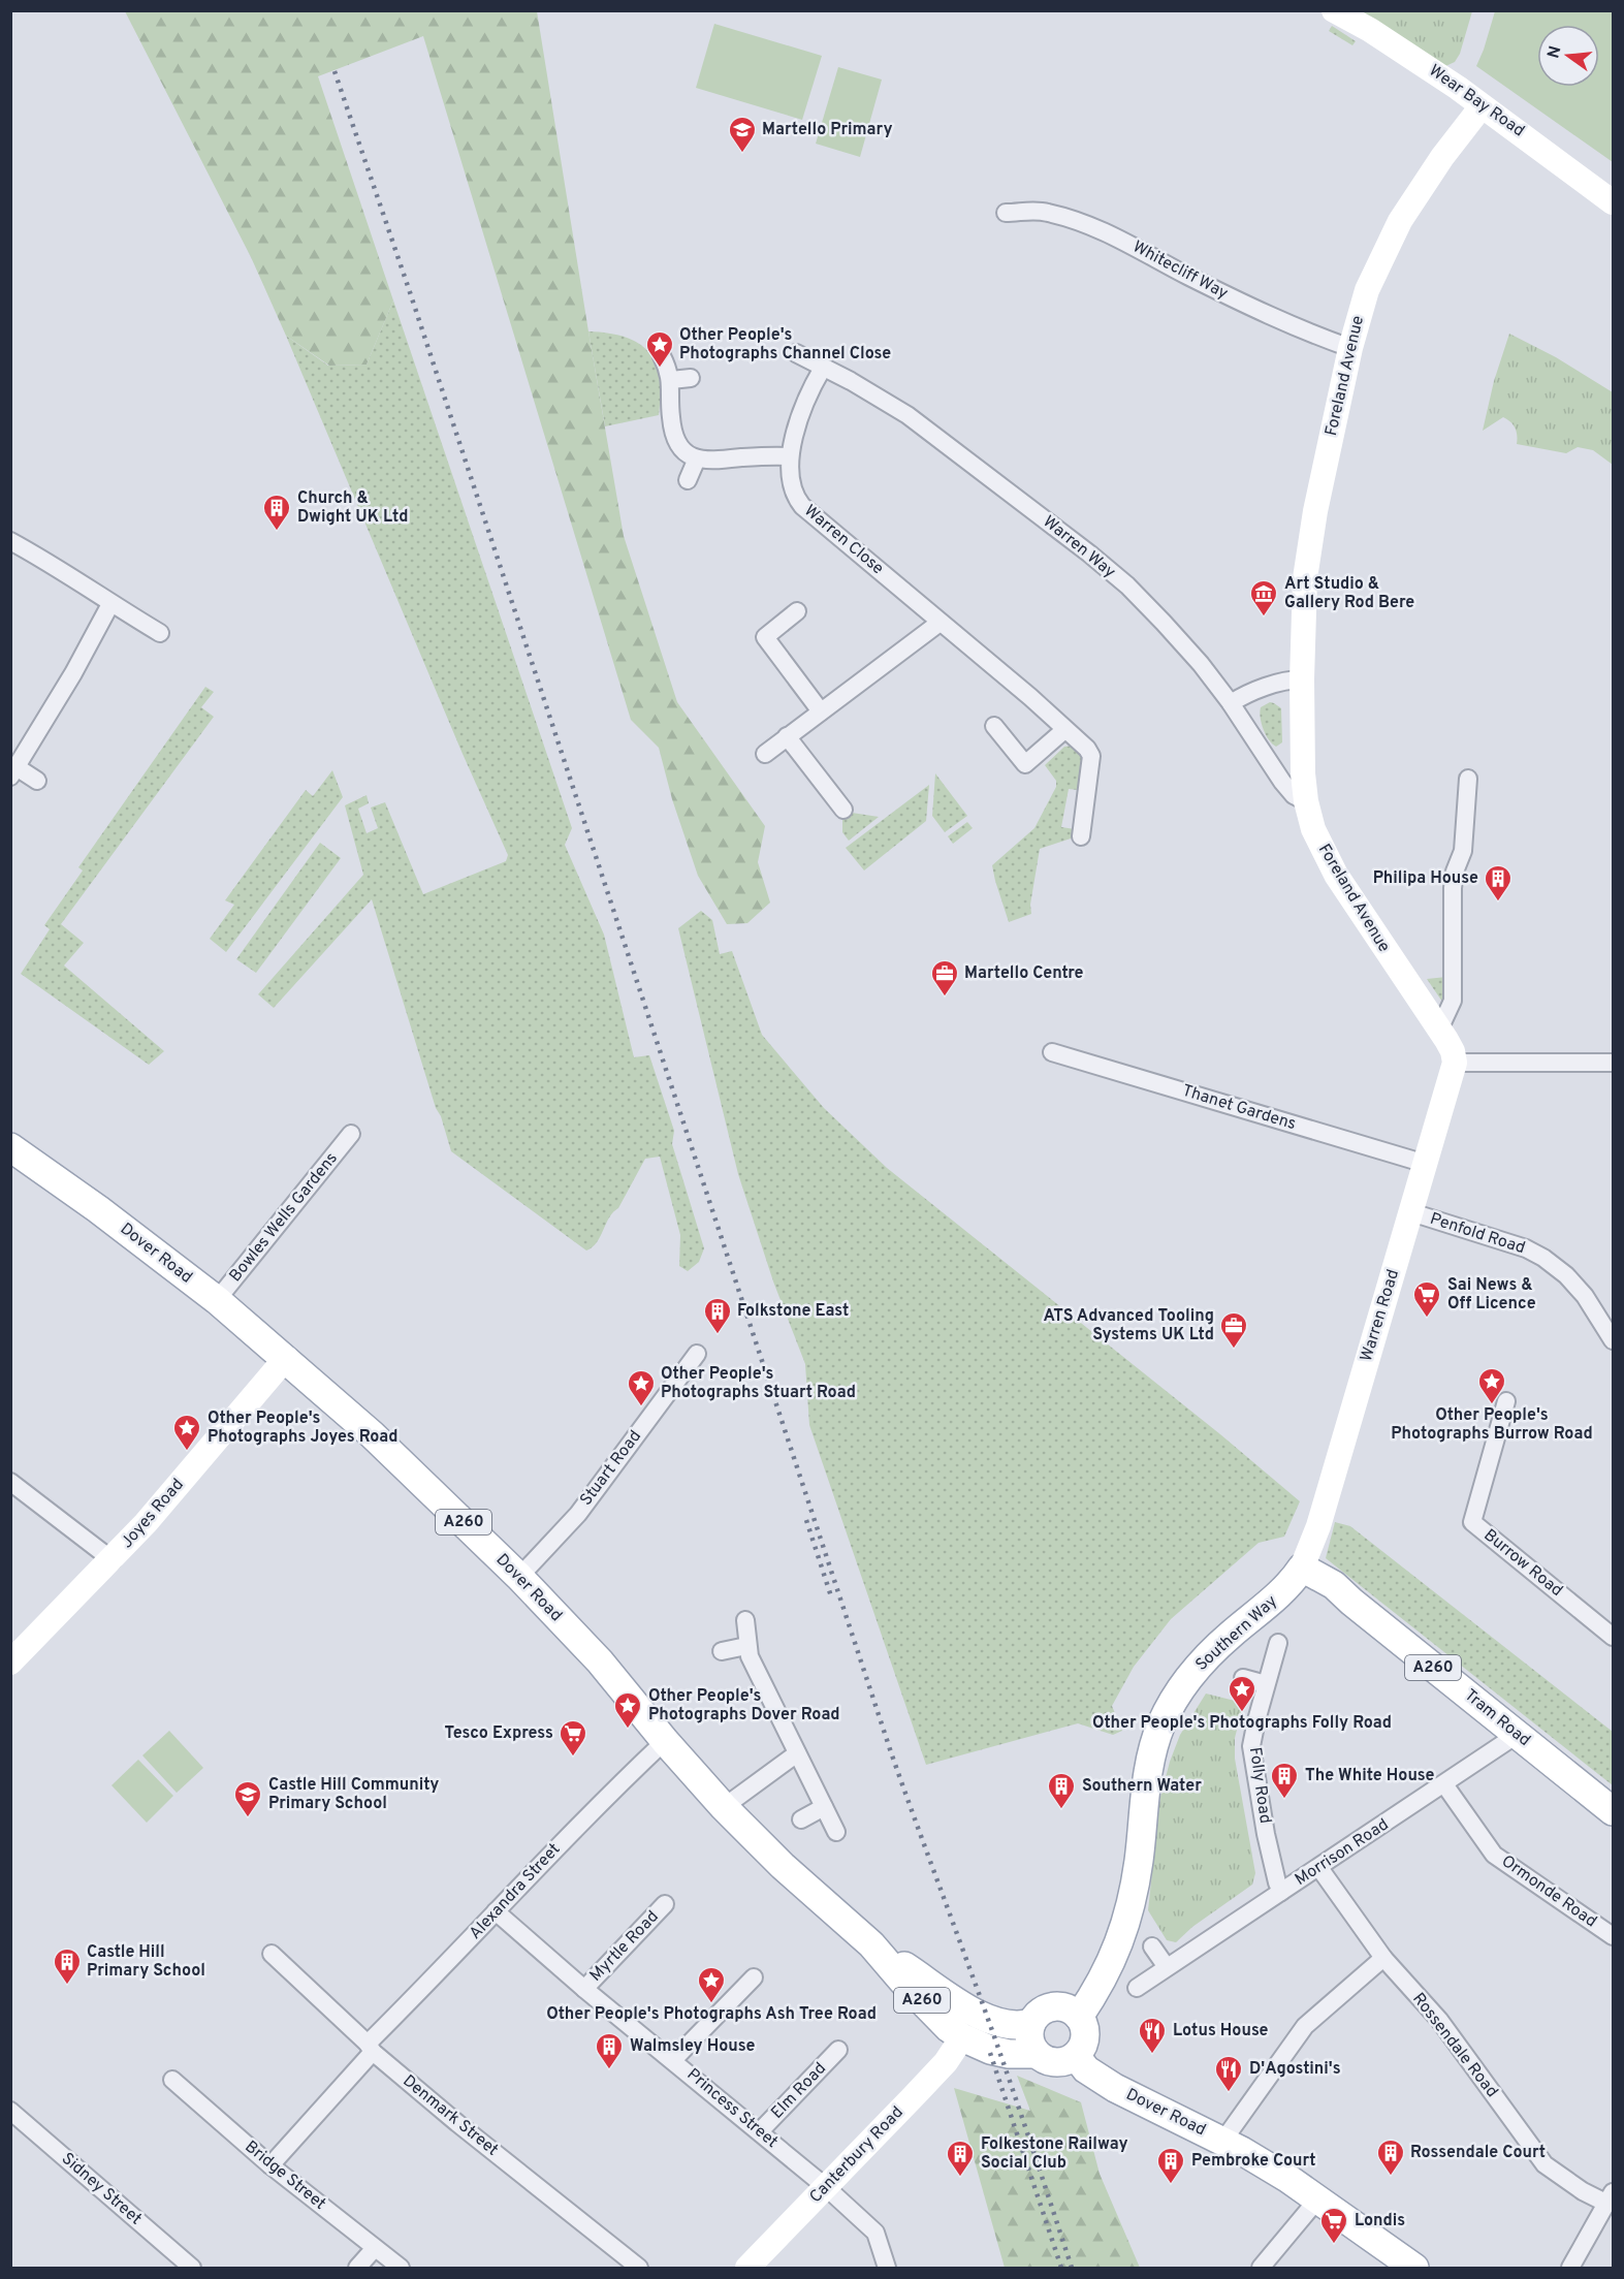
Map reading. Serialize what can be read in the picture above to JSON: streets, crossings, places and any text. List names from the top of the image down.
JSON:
{
  "streets": {
    "main road": [
      "Dover Road",
      "A260",
      "Southern Way",
      "Tram Road"
    ],
    "street": [
      "Wear Bay Road",
      "Whitecliff Way",
      "Foreland Avenue",
      "Warren Close",
      "Warren Way",
      "Thanet Gardens",
      "Bowles Wells Gardens",
      "Penfold Road",
      "Warren Road",
      "Stuart Road",
      "Joyes Road",
      "Burrow Road",
      "Folly Road",
      "Morrison Road",
      "Alexandra Street",
      "Ormonde Road",
      "Myrtle Road",
      "Rossendale Road",
      "Elm Road",
      "Princess Street",
      "Denmark Street",
      "Canterbury Road",
      "Bridge Street",
      "Sidney Street"
    ]
  },
  "crossings": [
    ["Wear Bay Road", "Foreland Avenue"],
    ["Whitecliff Way", "Foreland Avenue"],
    ["Foreland Avenue", "Warren Way"],
    ["Foreland Avenue", "Warren Road"],
    ["Warren Close", "Warren Way"],
    ["Thanet Gardens", "Warren Road"],
    ["Bowles Wells Gardens", "Dover Road"],
    ["Penfold Road", "Warren Road"],
    ["Dover Road", "Stuart Road"],
    ["Dover Road", "Joyes Road"],
    ["Dover Road", "Southern Way"],
    ["Dover Road", "Alexandra Street"],
    ["Dover Road", "Canterbury Road"],
    ["Warren Road", "Southern Way"],
    ["Warren Road", "Tram Road"],
    ["Southern Way", "Tram Road"],
    ["Tram Road", "Morrison Road"],
    ["Folly Road", "Morrison Road"],
    ["Morrison Road", "Ormonde Road"],
    ["Morrison Road", "Rossendale Road"],
    ["Alexandra Street", "Princess Street"],
    ["Alexandra Street", "Denmark Street"],
    ["Alexandra Street", "Bridge Street"],
    ["Myrtle Road", "Princess Street"],
    ["Elm Road", "Princess Street"],
    ["Princess Street", "Canterbury Road"]
  ],
  "places": {
    "school or university": ["Martello Primary", "Castle Hill Community Primary School"],
    "place": [
      "Other People's Photographs Channel Close",
      "Other People's Photographs Burrow Road",
      "Other People's Photographs Stuart Road",
      "Other People's Photographs Joyes Road",
      "Other People's Photographs Folly Road",
      "Other People's Photographs Dover Road",
      "Other People's Photographs Ash Tree Road"
    ],
    "building": [
      "Church & Dwight UK Ltd",
      "Philipa House",
      "Folkstone East",
      "The White House",
      "Southern Water",
      "Castle Hill Primary School",
      "Walmsley House",
      "Rossendale Court",
      "Folkestone Railway Social Club",
      "Pembroke Court"
    ],
    "museum": ["Art Studio & Gallery Rod Bere"],
    "office": ["Martello Centre", "ATS Advanced Tooling Systems UK Ltd"],
    "supermarket": ["Sai News & Off Licence", "Tesco Express", "Londis"],
    "restaurant": ["Lotus House", "D'Agostini's"]
  },
  "north": "left"
}
